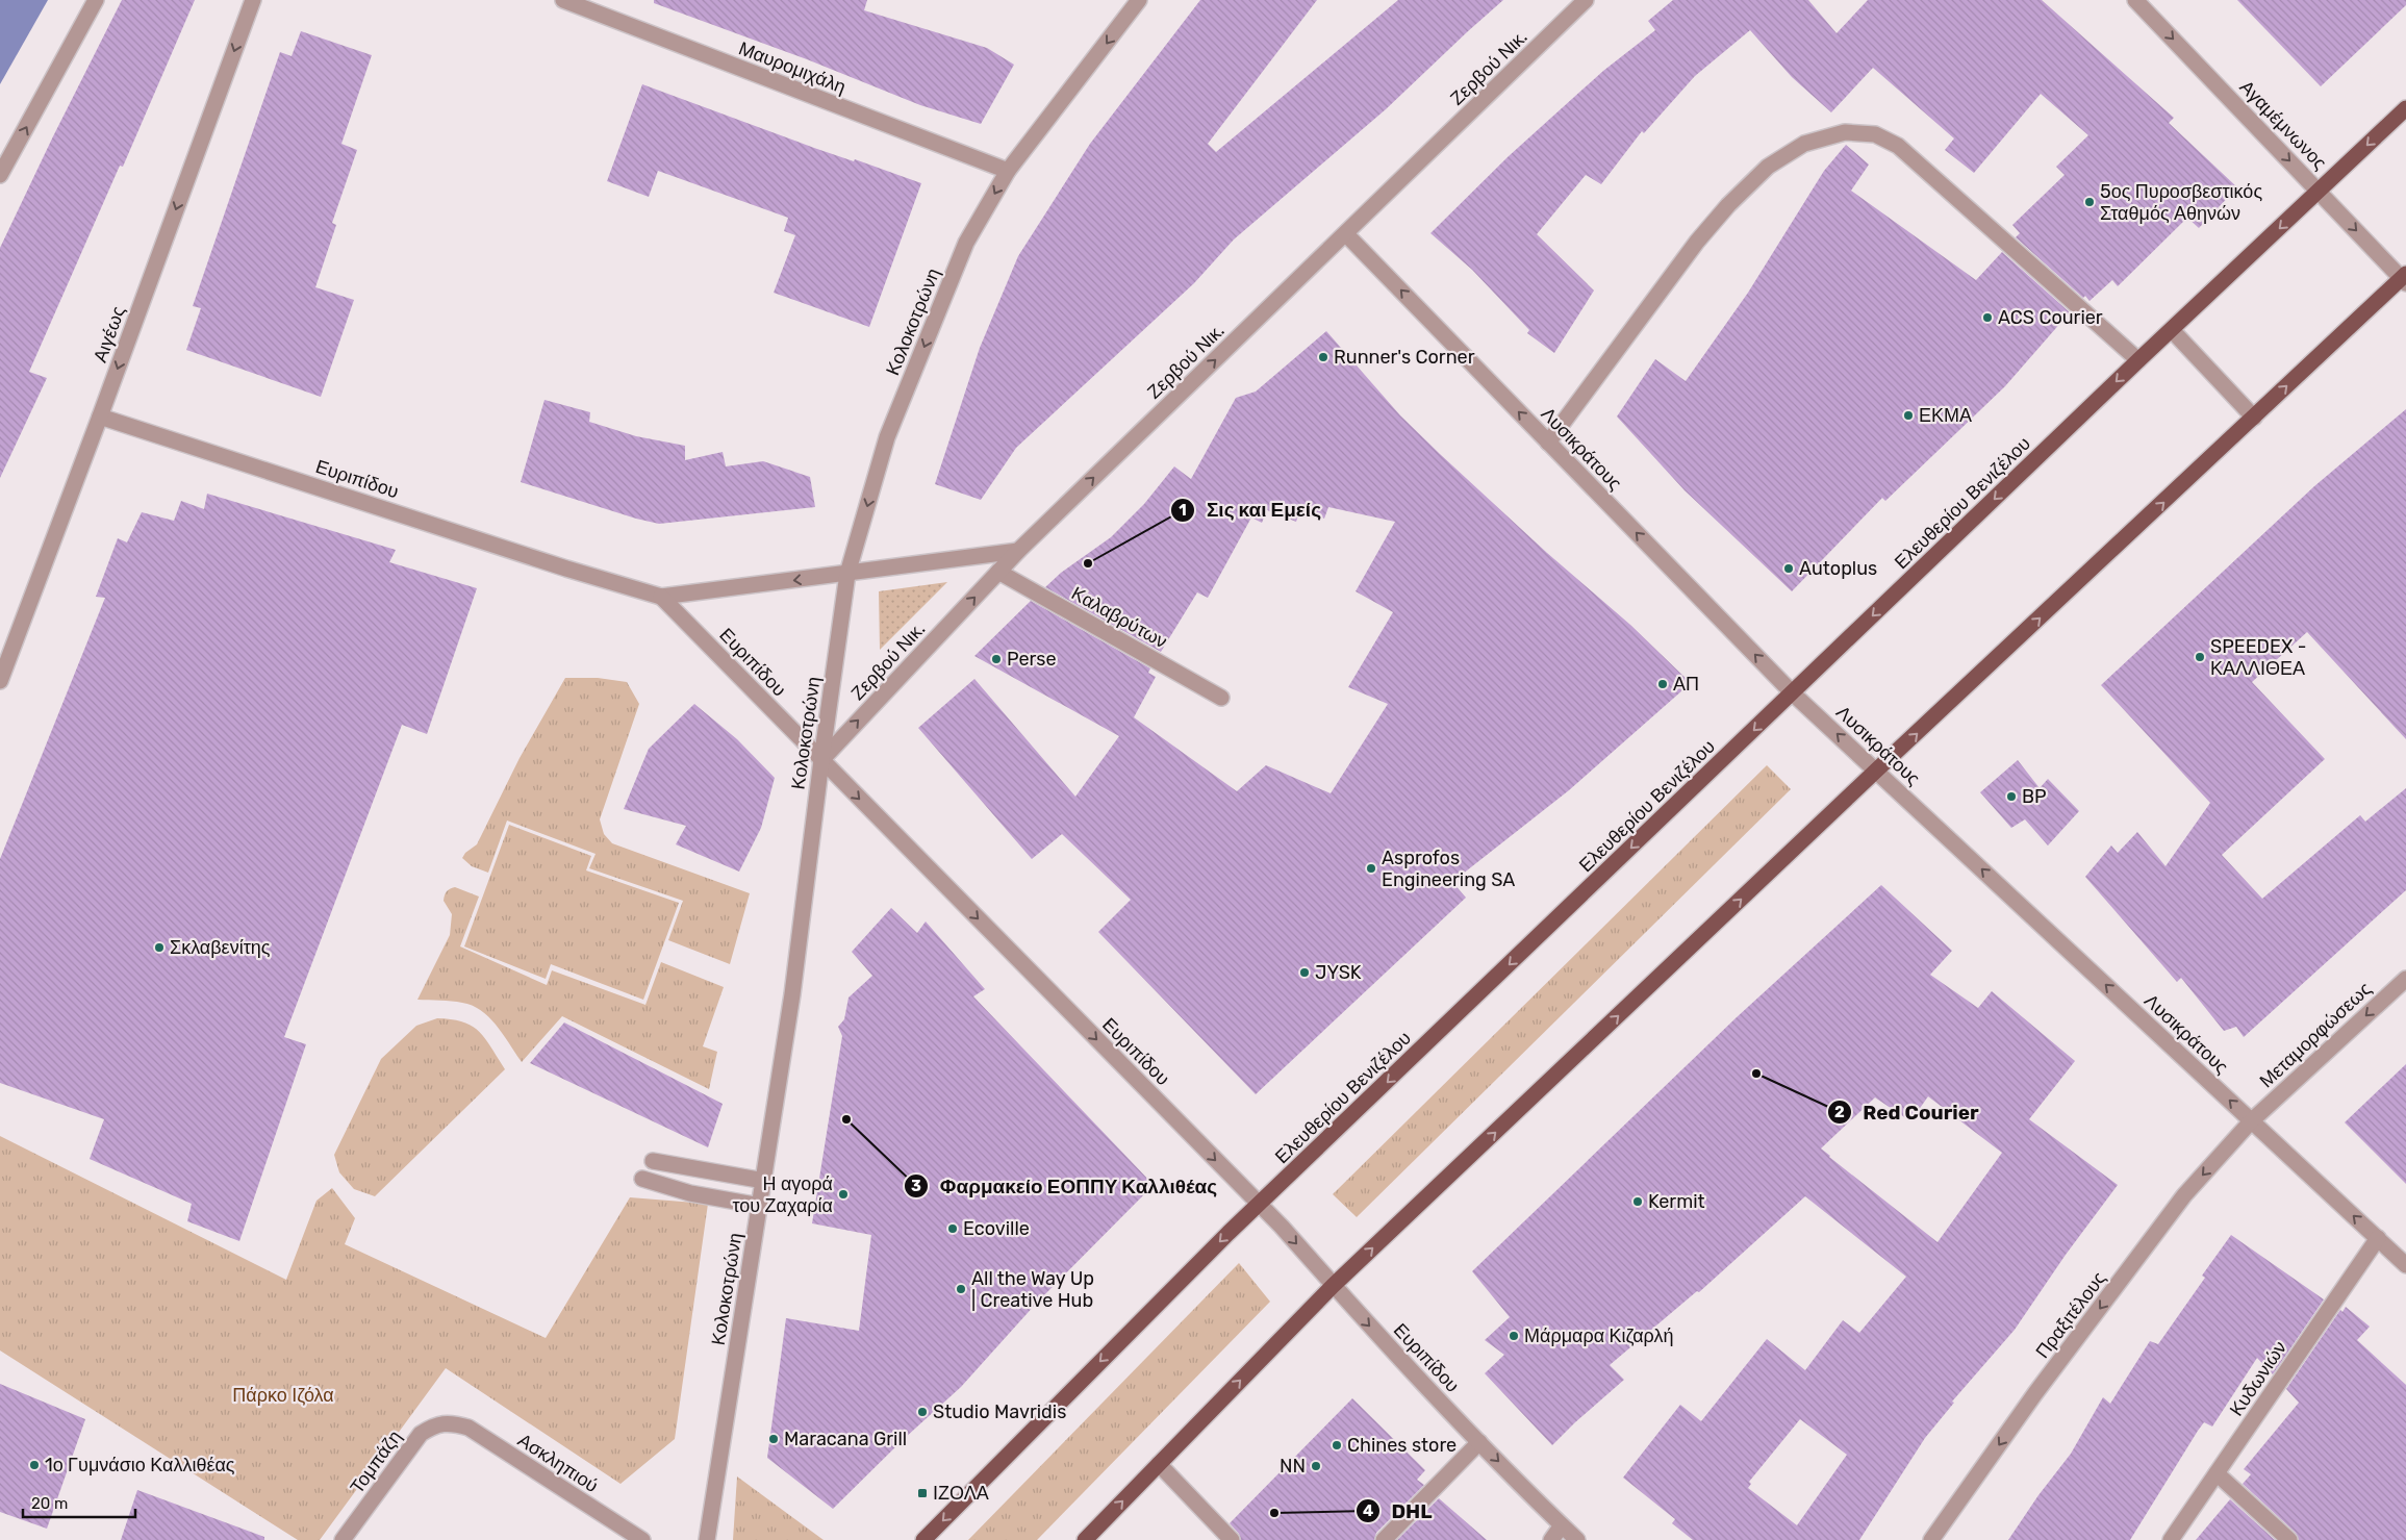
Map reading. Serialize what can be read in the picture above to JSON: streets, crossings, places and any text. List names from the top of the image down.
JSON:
{
  "streets": {
    "main road": ["Ελευθερίου Βενιζέλου"],
    "street": [
      "Μαυρομιχάλη",
      "Ζερβού Νικ.",
      "Αγαμέμνωνος",
      "Κολοκοτρώνη",
      "Αιγέως",
      "Λυσικράτους",
      "Ευριπίδου",
      "Καλαβρύτων",
      "Μεταμορφώσεως",
      "Πραξιτέλους",
      "Κυδωνιών",
      "Τομπάζη",
      "Ασκληπιού"
    ]
  },
  "crossings": [
    ["Μαυρομιχάλη", "Κολοκοτρώνη"],
    ["Ζερβού Νικ.", "Κολοκοτρώνη"],
    ["Ζερβού Νικ.", "Λυσικράτους"],
    ["Ζερβού Νικ.", "Ευριπίδου"],
    ["Ζερβού Νικ.", "Καλαβρύτων"],
    ["Αγαμέμνωνος", "Ελευθερίου Βενιζέλου"],
    ["Κολοκοτρώνη", "Ευριπίδου"],
    ["Αιγέως", "Ευριπίδου"],
    ["Λυσικράτους", "Ελευθερίου Βενιζέλου"],
    ["Λυσικράτους", "Μεταμορφώσεως"],
    ["Λυσικράτους", "Πραξιτέλους"],
    ["Λυσικράτους", "Κυδωνιών"],
    ["Ευριπίδου", "Ελευθερίου Βενιζέλου"],
    ["Μεταμορφώσεως", "Πραξιτέλους"],
    ["Τομπάζη", "Ασκληπιού"]
  ],
  "one_way": [
    "Ζερβού Νικ.",
    "Αγαμέμνωνος",
    "Κολοκοτρώνη",
    "Αιγέως",
    "Λυσικράτους",
    "Μεταμορφώσεως",
    "Πραξιτέλους"
  ],
  "parks": ["Πάρκο Ιζόλα"],
  "places": {
    "other": [
      "5ος Πυροσβεστικός Σταθμός Αθηνών",
      "ACS Courier",
      "Runner's Corner",
      "ΕΚΜΑ",
      "Σις και Εμείς",
      "Autoplus",
      "SPEEDEX - ΚΑΛΛΙΘΕΑ",
      "Perse",
      "ΑΠ",
      "BP",
      "Asprofos Engineering SA",
      "Σκλαβενίτης",
      "JYSK",
      "Red Courier",
      "Φαρμακείο ΕΟΠΠΥ Καλλιθέας",
      "Η αγορά του Ζαχαρία",
      "Kermit",
      "Ecoville",
      "All the Way Up | Creative Hub",
      "Μάρμαρα Κιζαρλή",
      "Studio Mavridis",
      "Maracana Grill",
      "Chines store",
      "1ο Γυμνάσιο Καλλιθέας",
      "NN",
      "DHL"
    ],
    "transit": ["ΙΖΟΛΑ"]
  },
  "scale_bar": "20 m"
}
